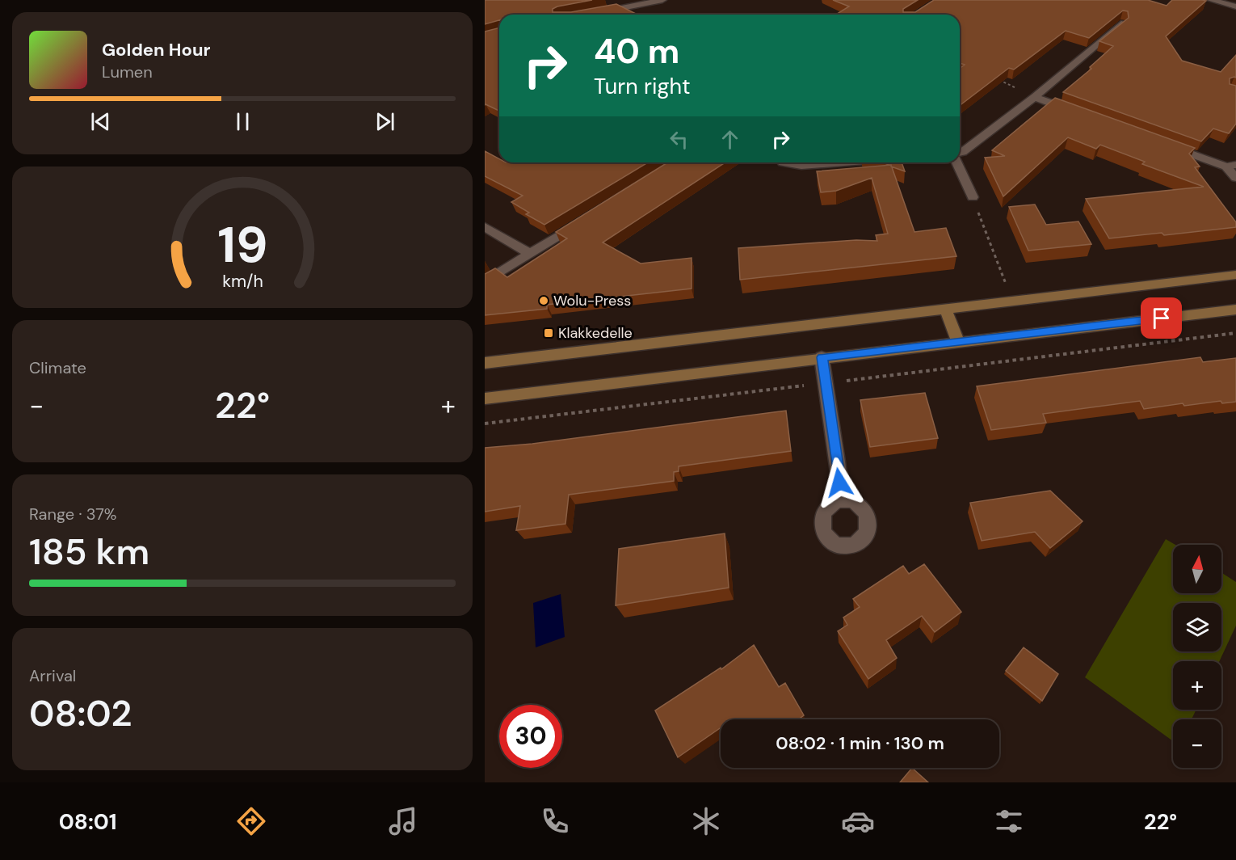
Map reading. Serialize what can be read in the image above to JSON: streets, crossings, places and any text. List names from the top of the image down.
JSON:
{
  "places": {
    "other": ["Wolu-Press"],
    "transit": ["Klakkedelle"]
  },
  "north": "top",
  "page": {
    "turn": ["40 m", "Turn right"],
    "song": ["Golden Hour", "Lumen"],
    "tile": [
      "Climate",
      ["Range · 37%", "185 km"],
      ["Arrival", "08:02"]
    ],
    "heat": ["−", "22°", "+"],
    "map_buttons": ["+", "−"],
    "limit": "30",
    "trip": "08:02 · 1 min · 130 m",
    "tabs": ["08:01", "22°"],
    "gauge": ["19", "km/h"]
  }
}
